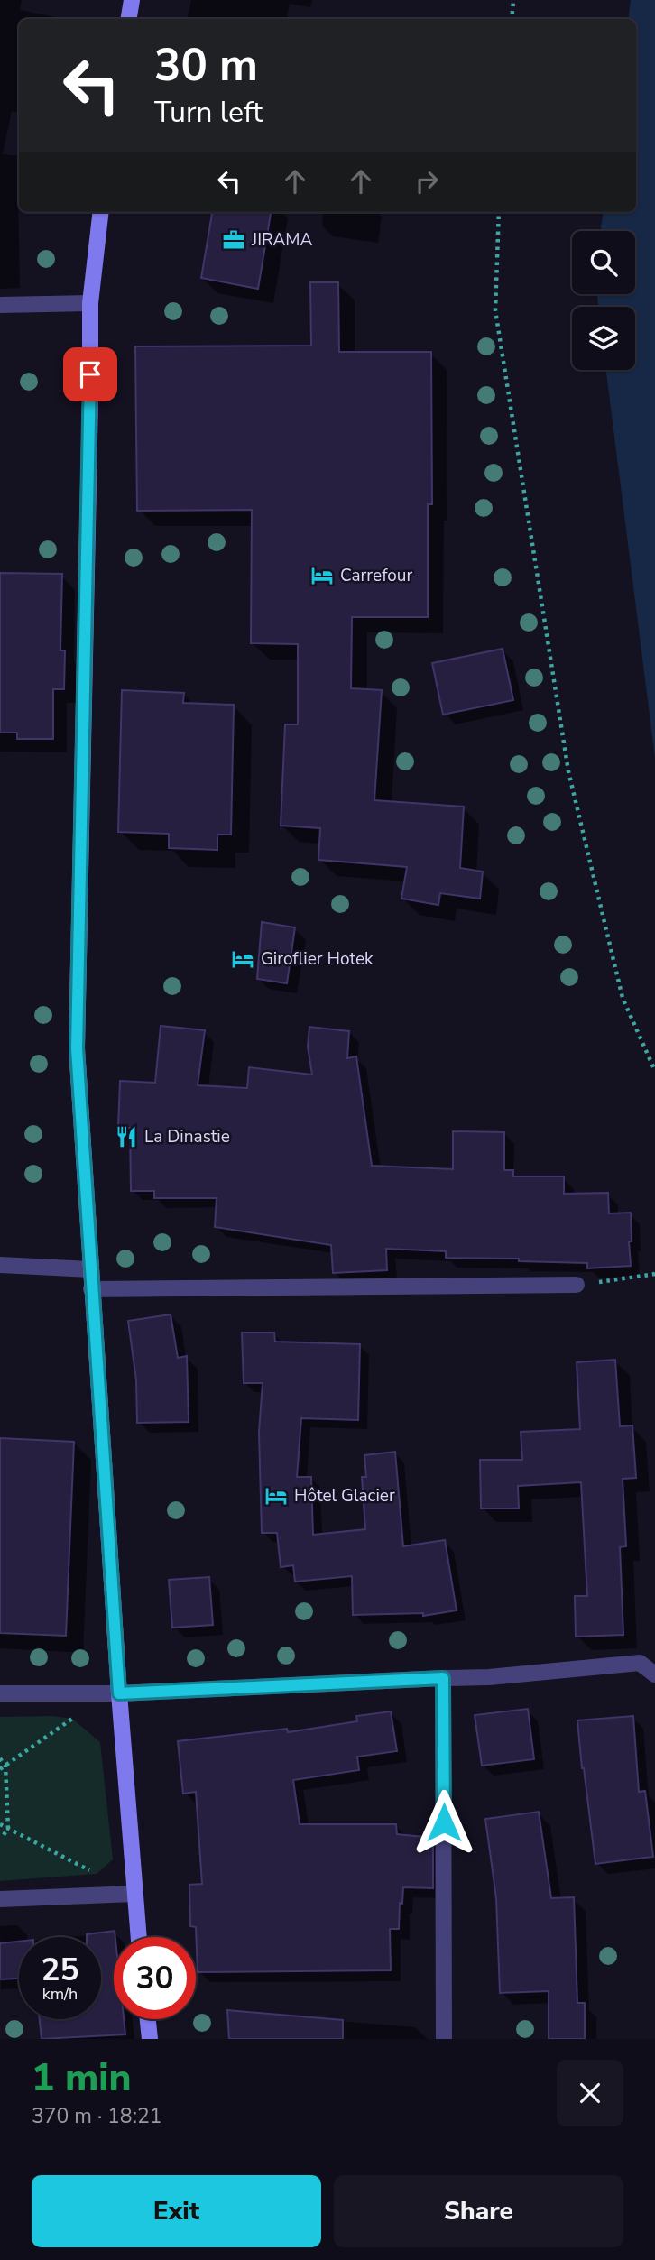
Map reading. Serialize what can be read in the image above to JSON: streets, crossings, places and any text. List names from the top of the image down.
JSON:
{
  "places": {
    "office": ["JIRAMA"],
    "hotel": ["Carrefour", "Giroflier Hotek", "Hôtel Glacier"],
    "restaurant": ["La Dinastie"]
  },
  "page": {
    "turn": ["30 m", "Turn left"],
    "speed": "25 km/h",
    "limit": "30",
    "heading": ["1 min", "370 m · 18:21"],
    "buttons": ["Exit", "Share"]
  }
}
